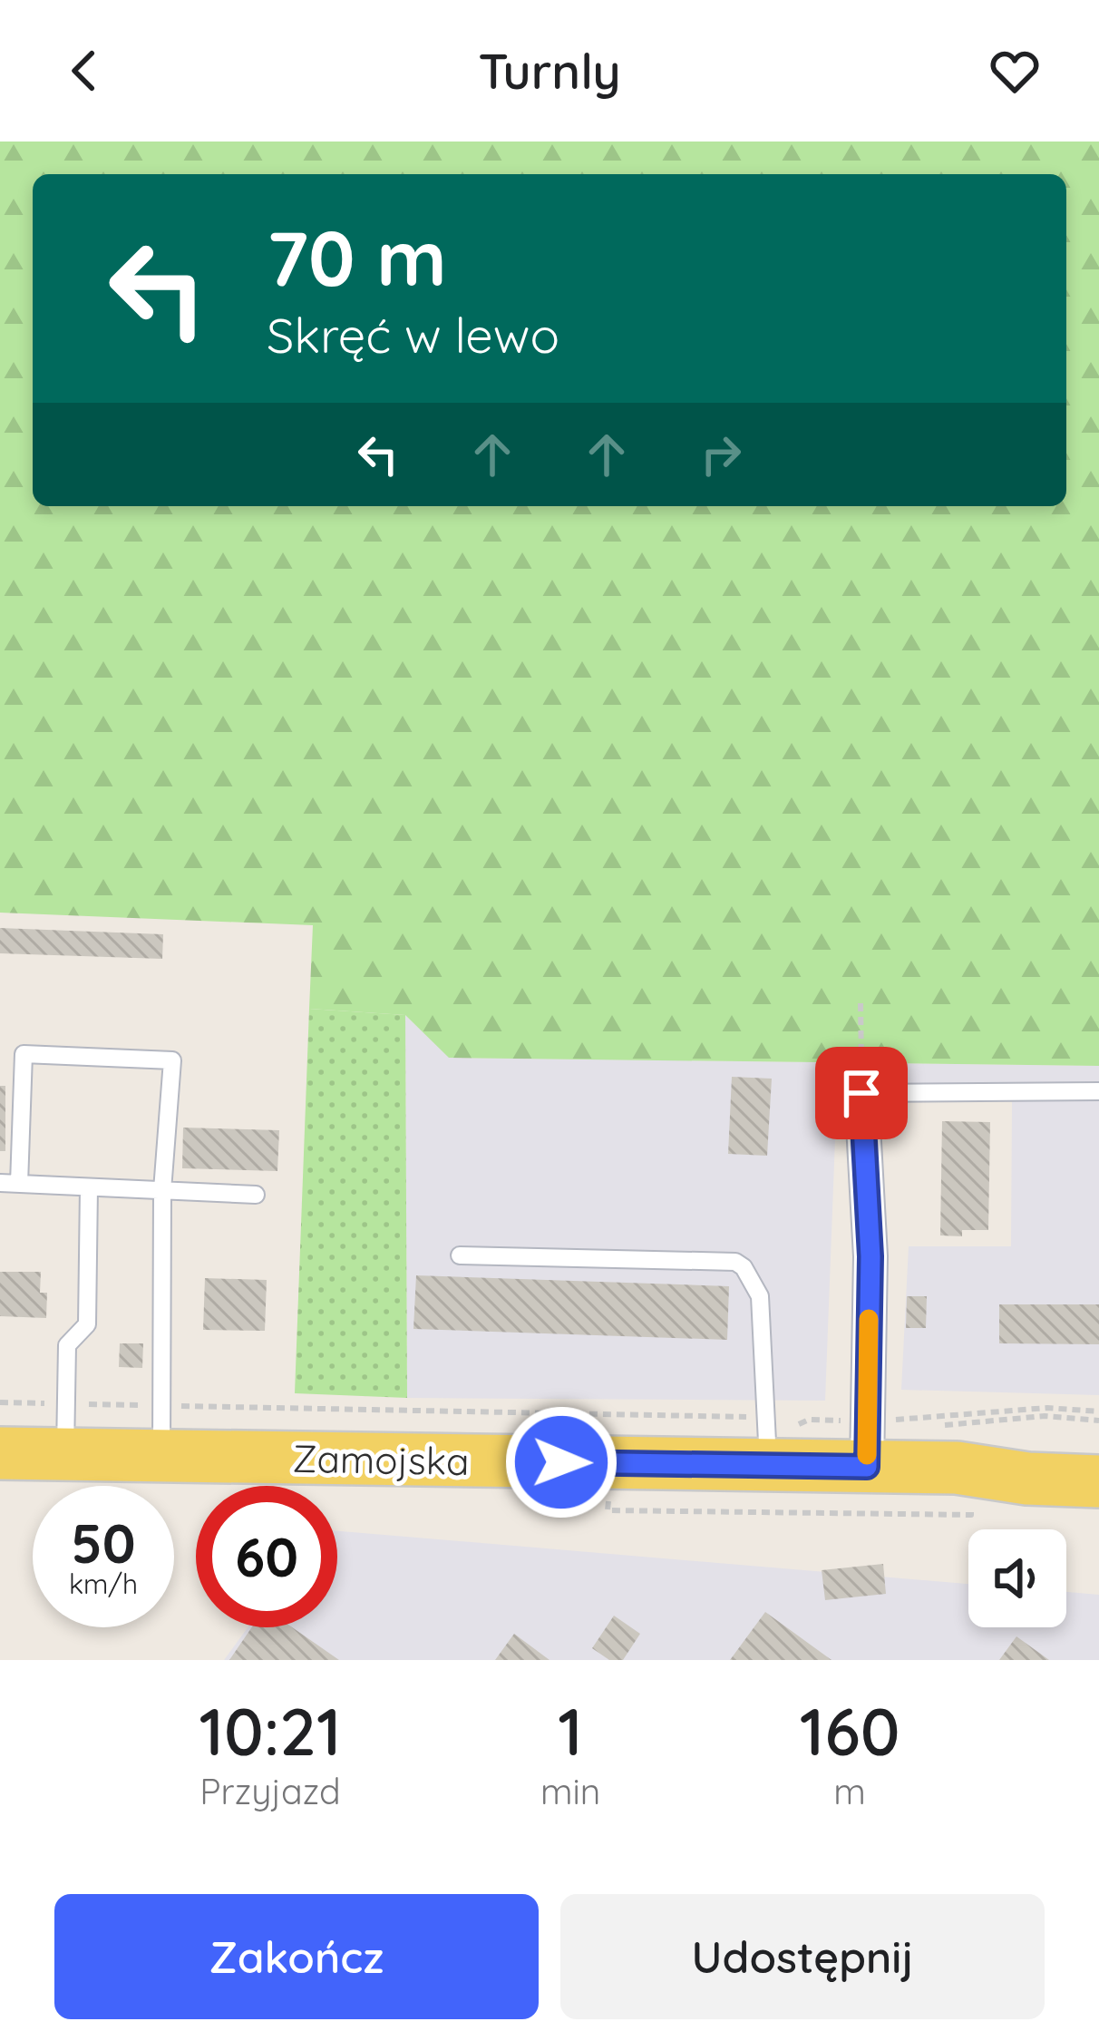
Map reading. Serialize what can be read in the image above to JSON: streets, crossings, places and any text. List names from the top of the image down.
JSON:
{
  "streets": {
    "main road": ["Zamojska"]
  },
  "page": {
    "header": "Turnly",
    "turn": ["70 m", "Skręć w lewo"],
    "speed": "50 km/h",
    "limit": "60",
    "eta": [
      "10:21",
      "Przyjazd",
      "1",
      "min",
      "160",
      "m"
    ],
    "buttons": ["Zakończ", "Udostępnij"]
  }
}
